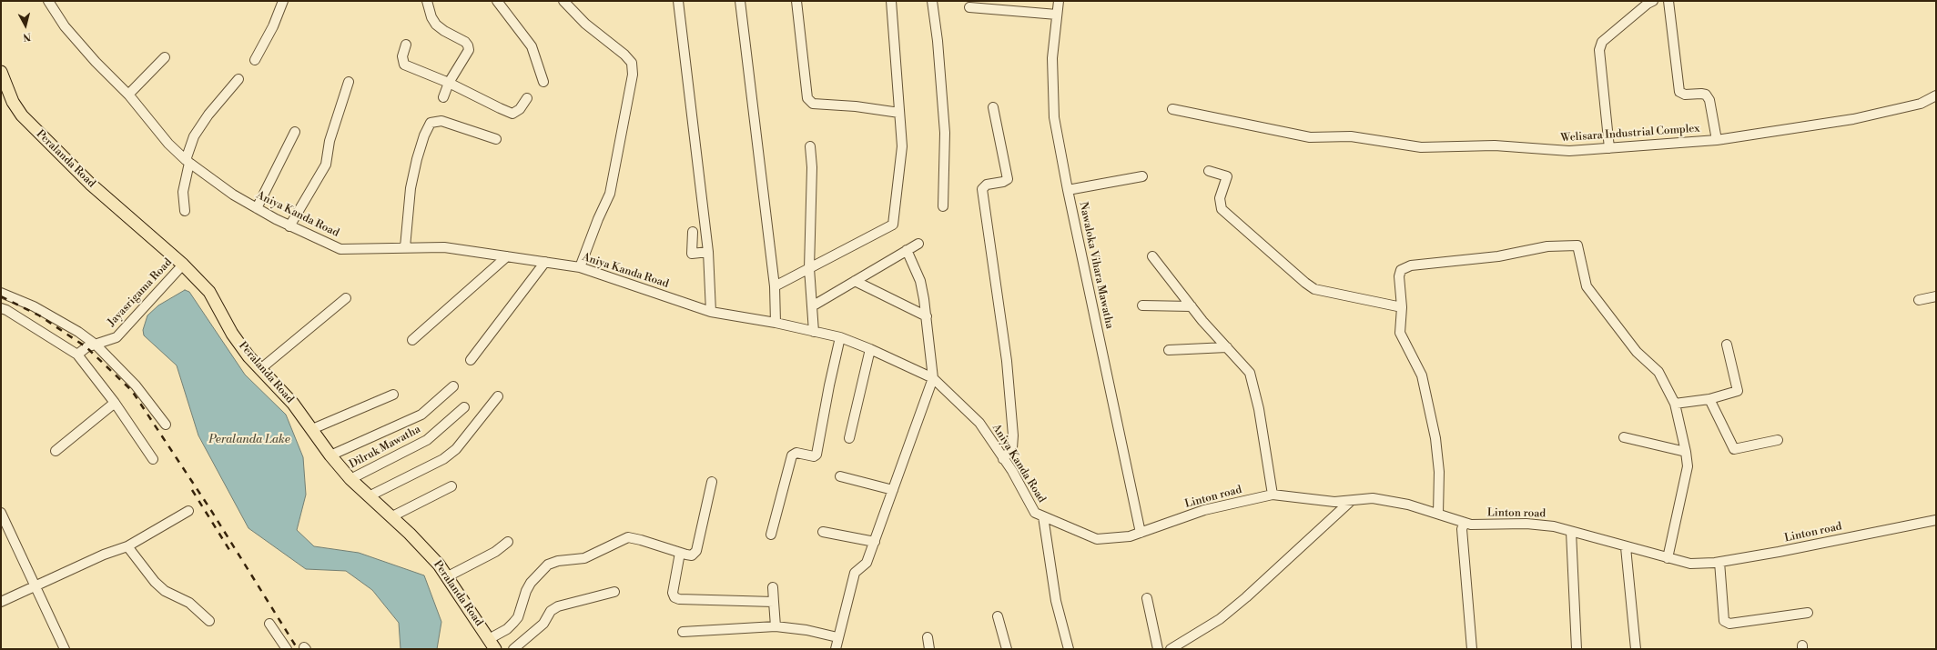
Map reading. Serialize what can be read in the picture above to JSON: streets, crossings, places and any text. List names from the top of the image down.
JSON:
{
  "streets": {
    "main road": ["Peralanda Road"],
    "street": [
      "Welisara Industrial Complex",
      "Aniya Kanda Road",
      "Nawaloka Vihara Mawatha",
      "Jayasrigama Road",
      "Dilruk Mawatha",
      "Linton road"
    ]
  },
  "crossings": [
    ["Peralanda Road", "Jayasrigama Road"],
    ["Peralanda Road", "Dilruk Mawatha"],
    ["Aniya Kanda Road", "Nawaloka Vihara Mawatha"],
    ["Aniya Kanda Road", "Linton road"],
    ["Nawaloka Vihara Mawatha", "Linton road"]
  ],
  "water": ["Peralanda Lake"],
  "north": "bottom"
}
